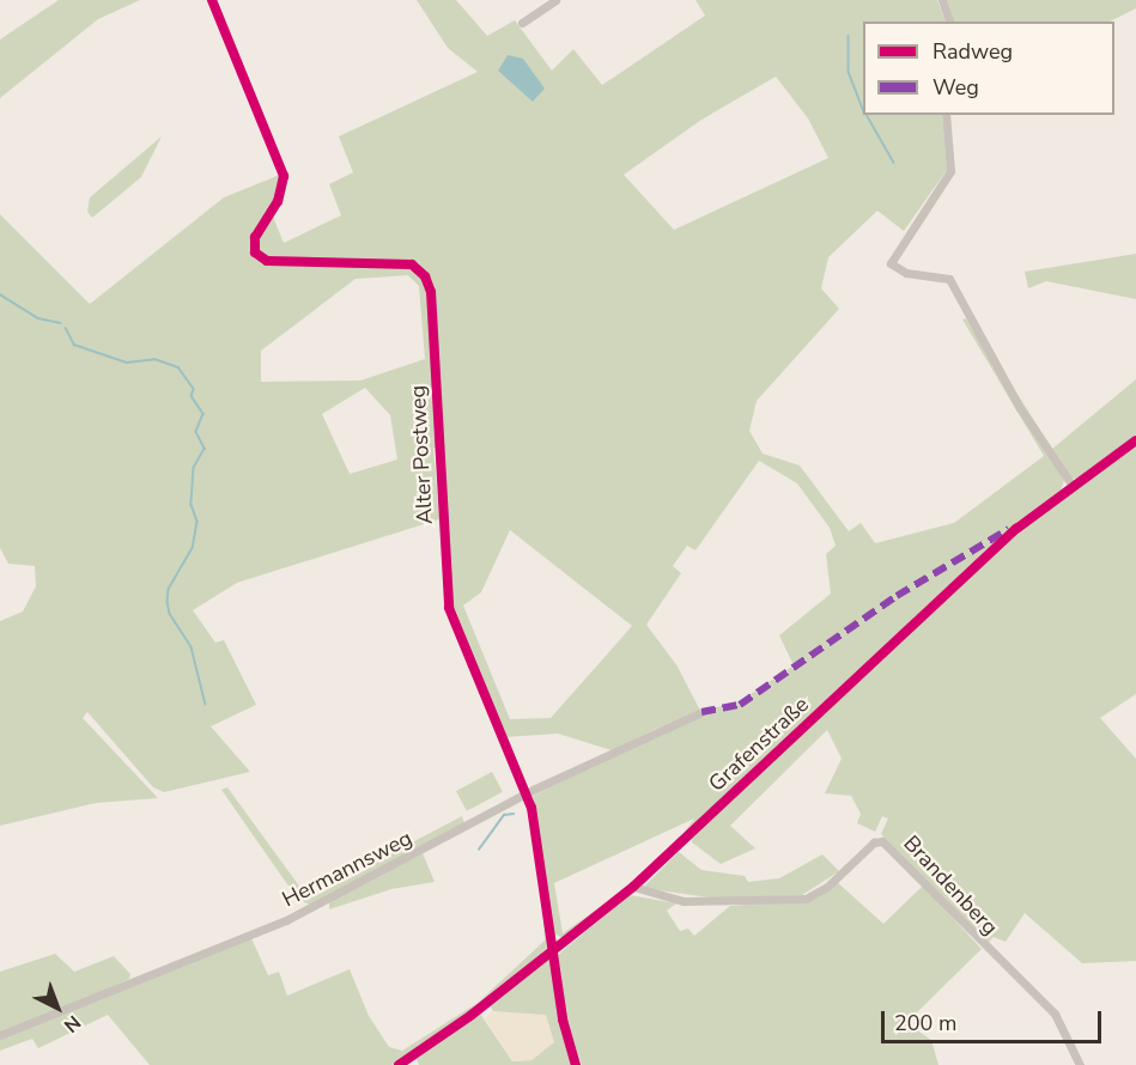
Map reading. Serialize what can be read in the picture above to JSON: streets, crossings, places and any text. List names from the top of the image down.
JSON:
{
  "streets": {
    "street": [
      "Alter Postweg",
      "Grafenstraße",
      "Hermannsweg",
      "Brandenberg"
    ]
  },
  "crossings": [
    ["Alter Postweg", "Grafenstraße"],
    ["Alter Postweg", "Hermannsweg"],
    ["Grafenstraße", "Brandenberg"]
  ],
  "legend": ["Radweg", "Weg"],
  "scale_bar": "200 m",
  "north": "bottom right"
}
